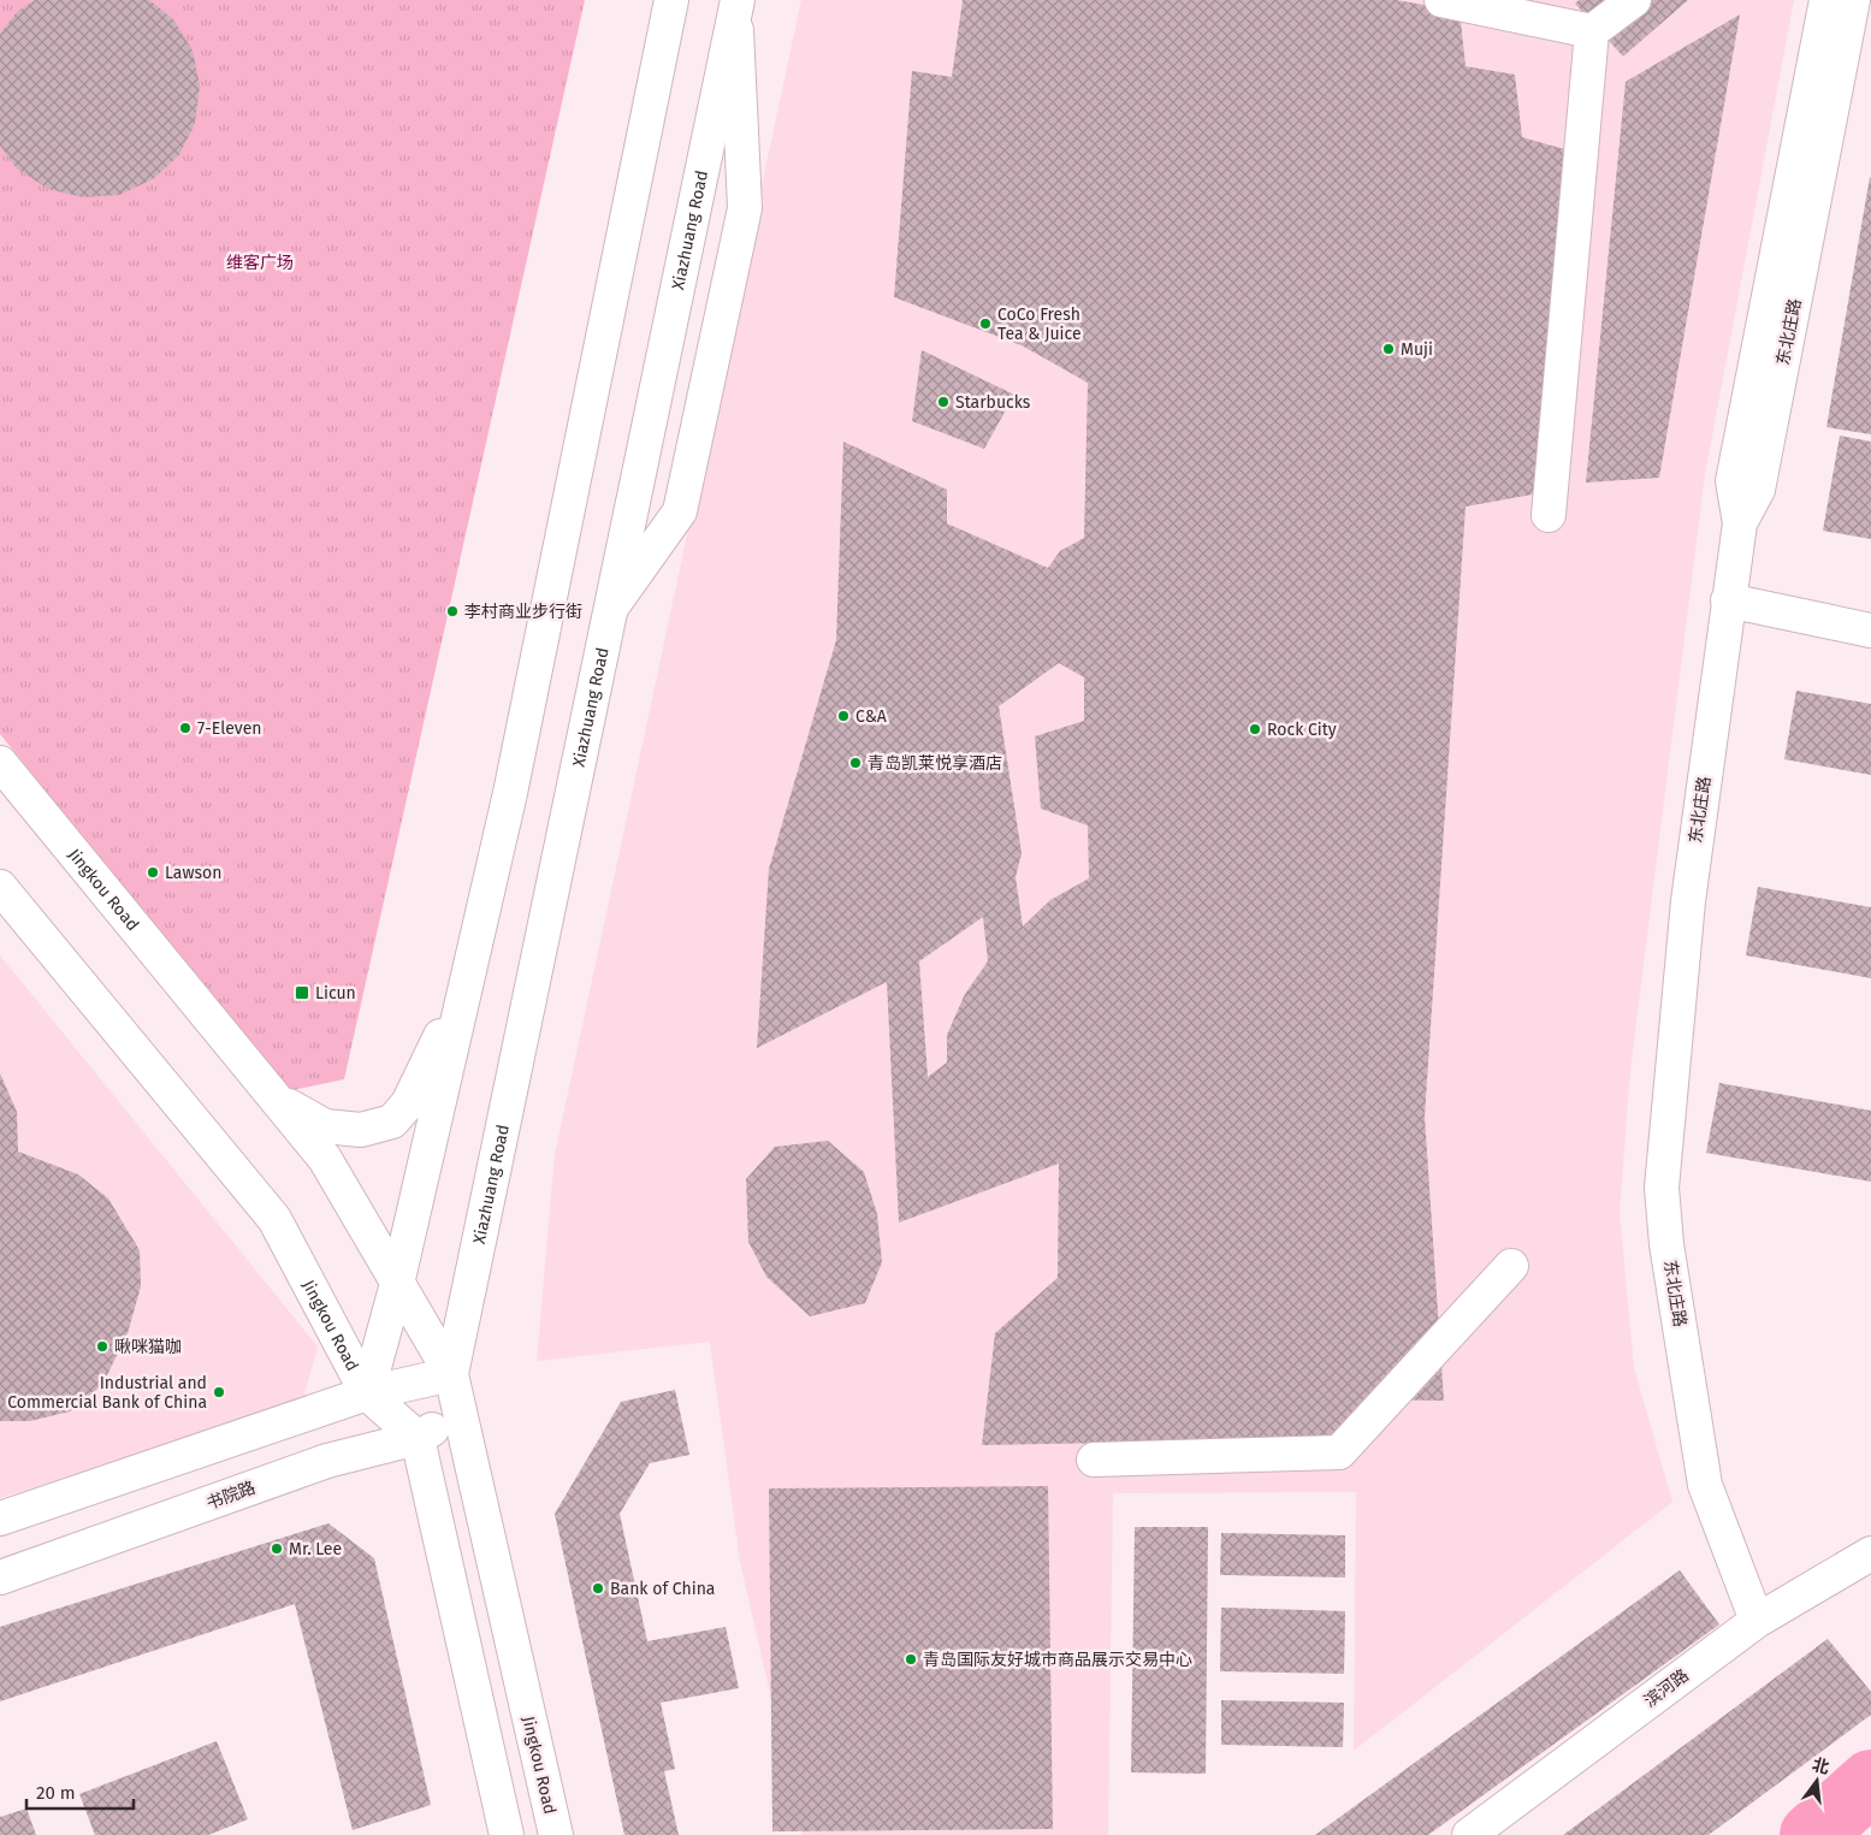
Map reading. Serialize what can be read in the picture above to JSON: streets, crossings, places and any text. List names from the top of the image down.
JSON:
{
  "streets": {
    "main road": [
      "Xiazhuang Road",
      "东北庄路",
      "Jingkou Road",
      "书院路",
      "滨河路"
    ]
  },
  "crossings": [
    ["Xiazhuang Road", "Jingkou Road"],
    ["Xiazhuang Road", "书院路"],
    ["东北庄路", "滨河路"],
    ["Jingkou Road", "书院路"]
  ],
  "parks": ["维客广场"],
  "places": {
    "other": [
      "CoCo Fresh Tea & Juice",
      "Muji",
      "Starbucks",
      "李村商业步行街",
      "C&A",
      "7-Eleven",
      "Rock City",
      "青岛凯莱悦享酒店",
      "Lawson",
      "啾咪猫咖",
      "Industrial and Commercial Bank of China",
      "Mr. Lee",
      "Bank of China",
      "青岛国际友好城市商品展示交易中心"
    ],
    "transit": ["Licun"]
  },
  "scale_bar": "20 m",
  "north": "top"
}
